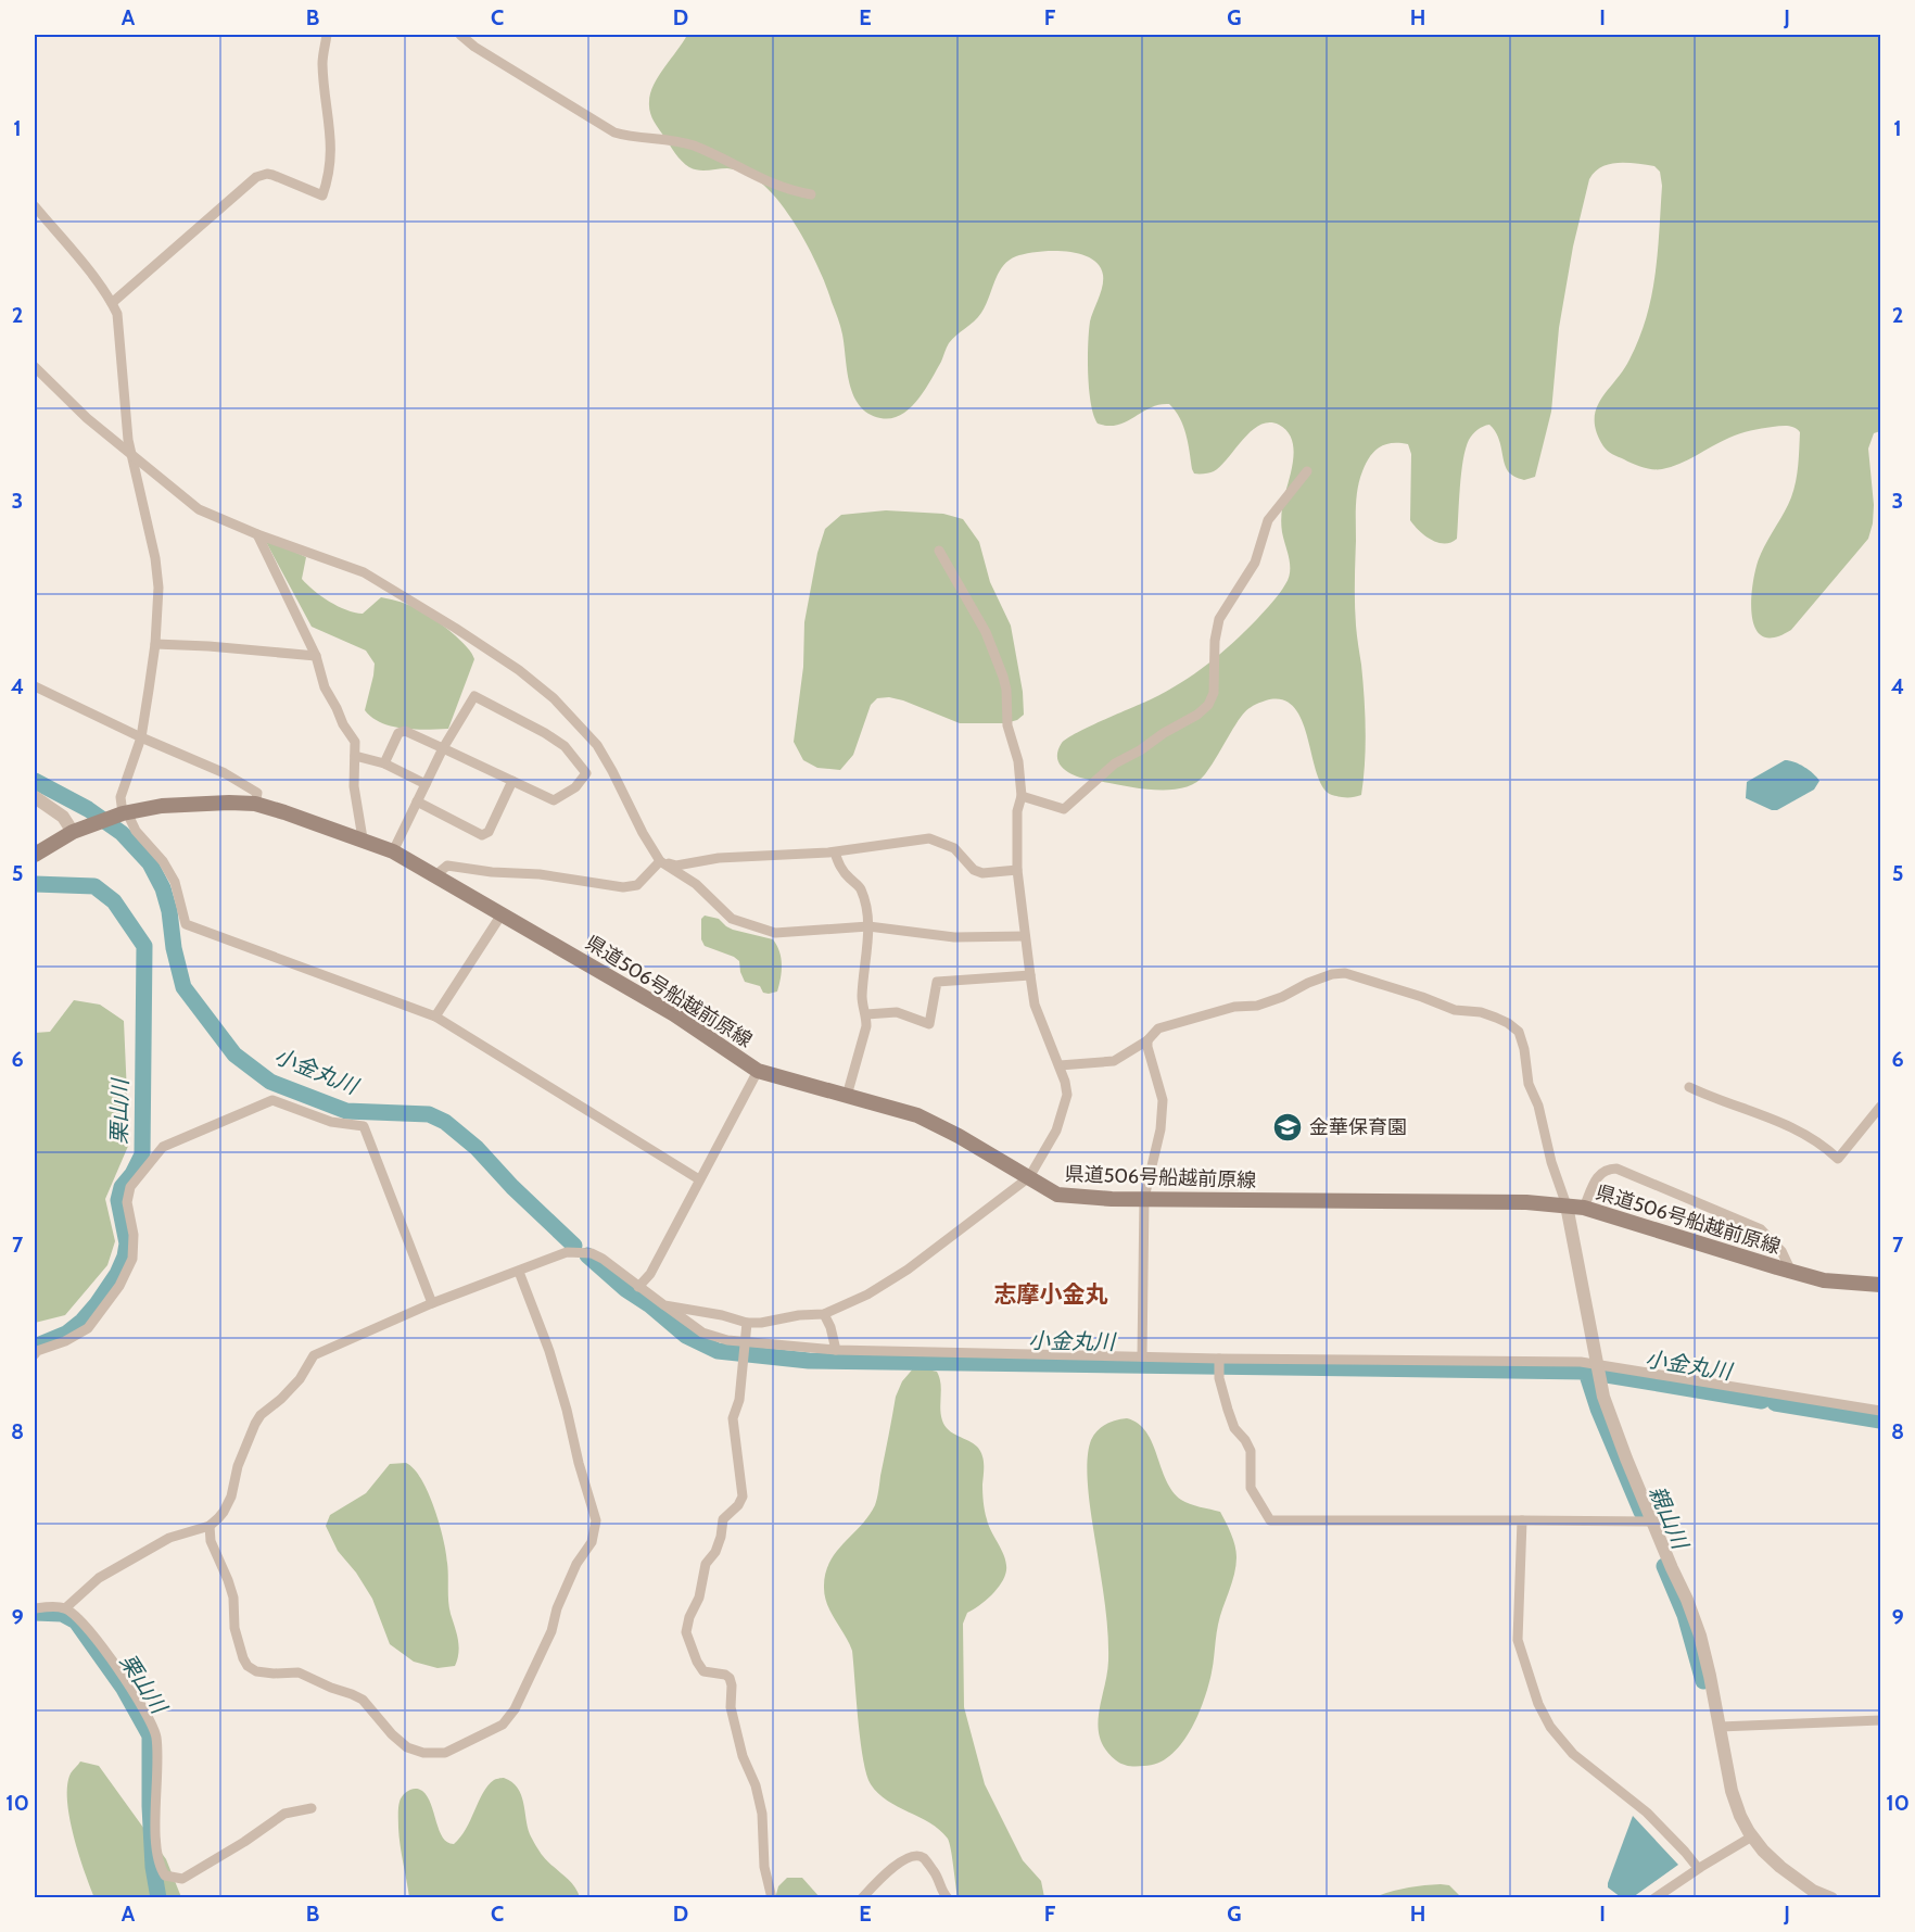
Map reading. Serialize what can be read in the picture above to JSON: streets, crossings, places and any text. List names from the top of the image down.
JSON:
{
  "streets": {
    "main road": ["県道506号船越前原線"]
  },
  "districts": ["志摩小金丸"],
  "water": ["小金丸川", "栗山川", "親山川"],
  "places": {
    "school or university": ["金華保育園"]
  },
  "grid": {
    "columns": [
      "A",
      "B",
      "C",
      "D",
      "E",
      "F",
      "G",
      "H",
      "I",
      "J"
    ],
    "rows": [
      "1",
      "2",
      "3",
      "4",
      "5",
      "6",
      "7",
      "8",
      "9",
      "10"
    ]
  }
}
